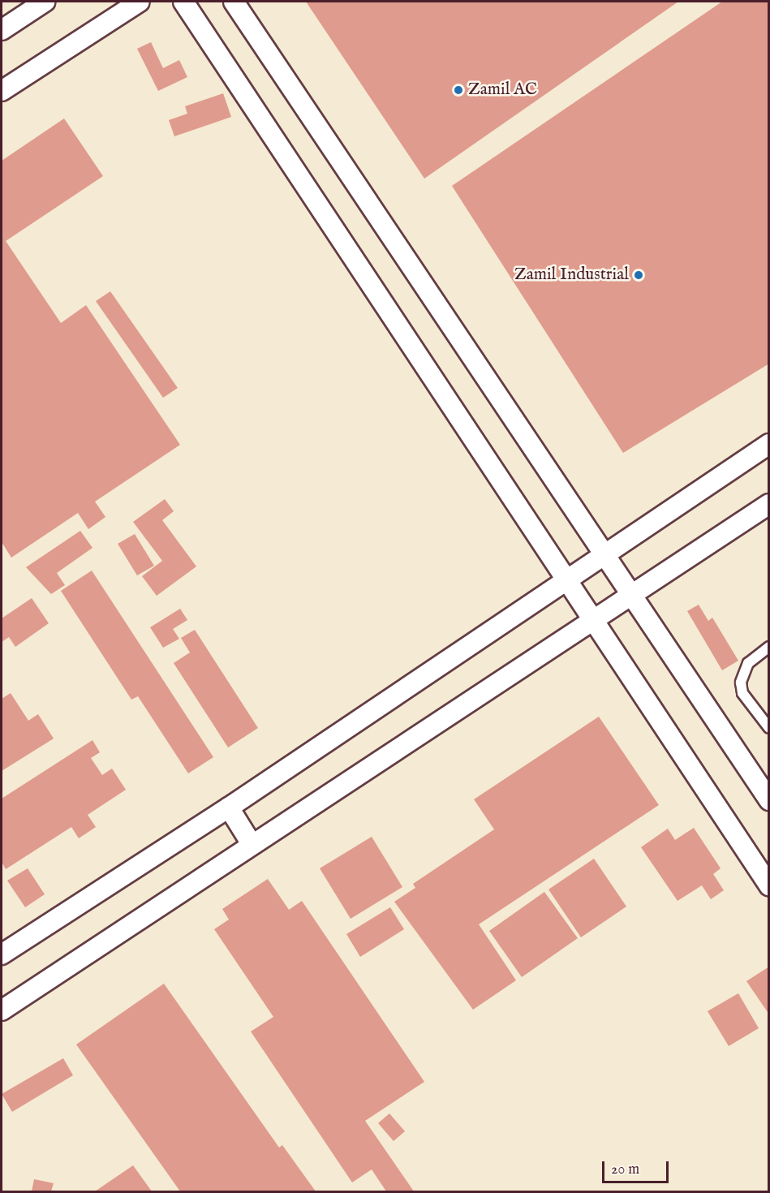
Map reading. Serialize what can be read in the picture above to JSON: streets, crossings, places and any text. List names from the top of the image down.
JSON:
{
  "places": ["Zamil AC", "Zamil Industrial"],
  "scale_bar": "20 m"
}
